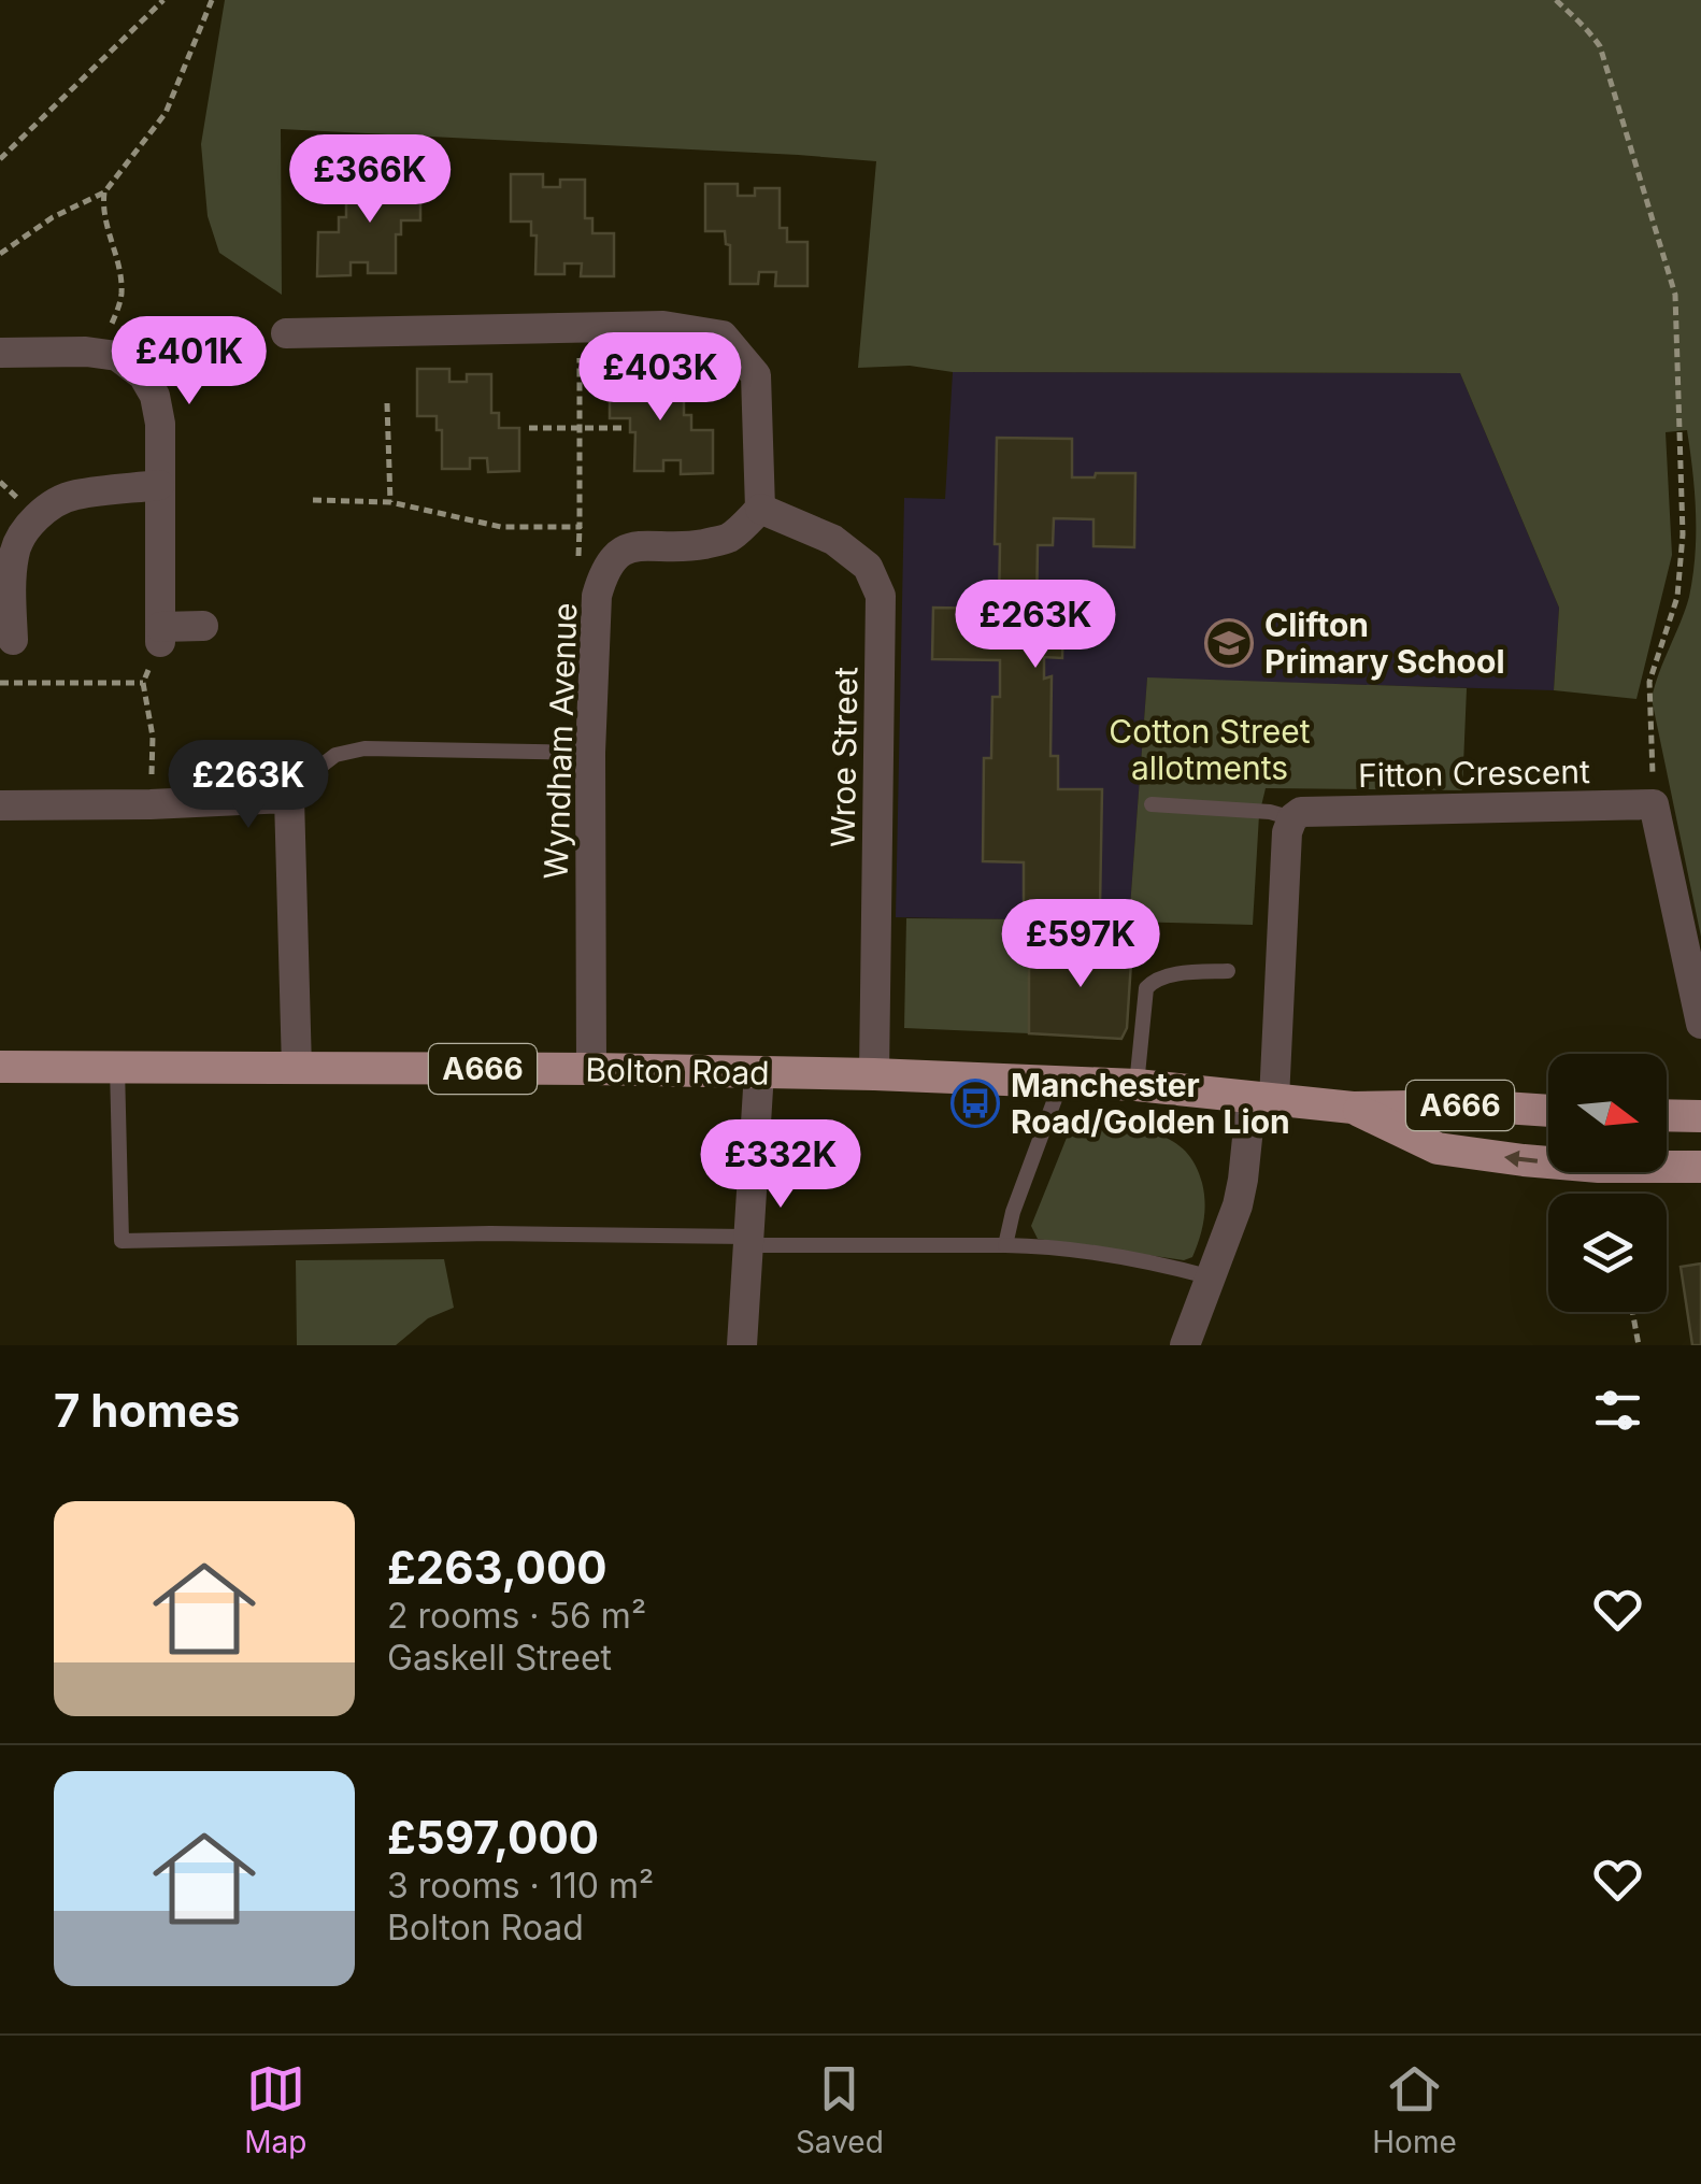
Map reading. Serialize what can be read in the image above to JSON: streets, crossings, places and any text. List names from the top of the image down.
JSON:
{
  "streets": {
    "main road": ["A666", "Bolton Road"],
    "street": ["Wyndham Avenue", "Wroe Street", "Fitton Crescent"]
  },
  "crossings": [
    ["Wyndham Avenue", "Wroe Street"],
    ["Wyndham Avenue", "Bolton Road"],
    ["Wroe Street", "Bolton Road"]
  ],
  "parks": ["Cotton Street allotments"],
  "places": {
    "school or university": ["Clifton Primary School"],
    "bus stop": ["Manchester Road/Golden Lion"]
  },
  "north": "right",
  "page": {
    "price": [
      "£366K",
      "£401K",
      "£403K",
      "£263K",
      "£263K",
      "£597K",
      "£332K"
    ],
    "heading": "7 homes",
    "list": [
      {
        "name": "£263,000",
        "note": "2 rooms · 56 m² · Gaskell Street"
      },
      {
        "name": "£597,000",
        "note": "3 rooms · 110 m² · Bolton Road"
      }
    ],
    "tabs": ["Map", "Saved", "Home"]
  }
}
